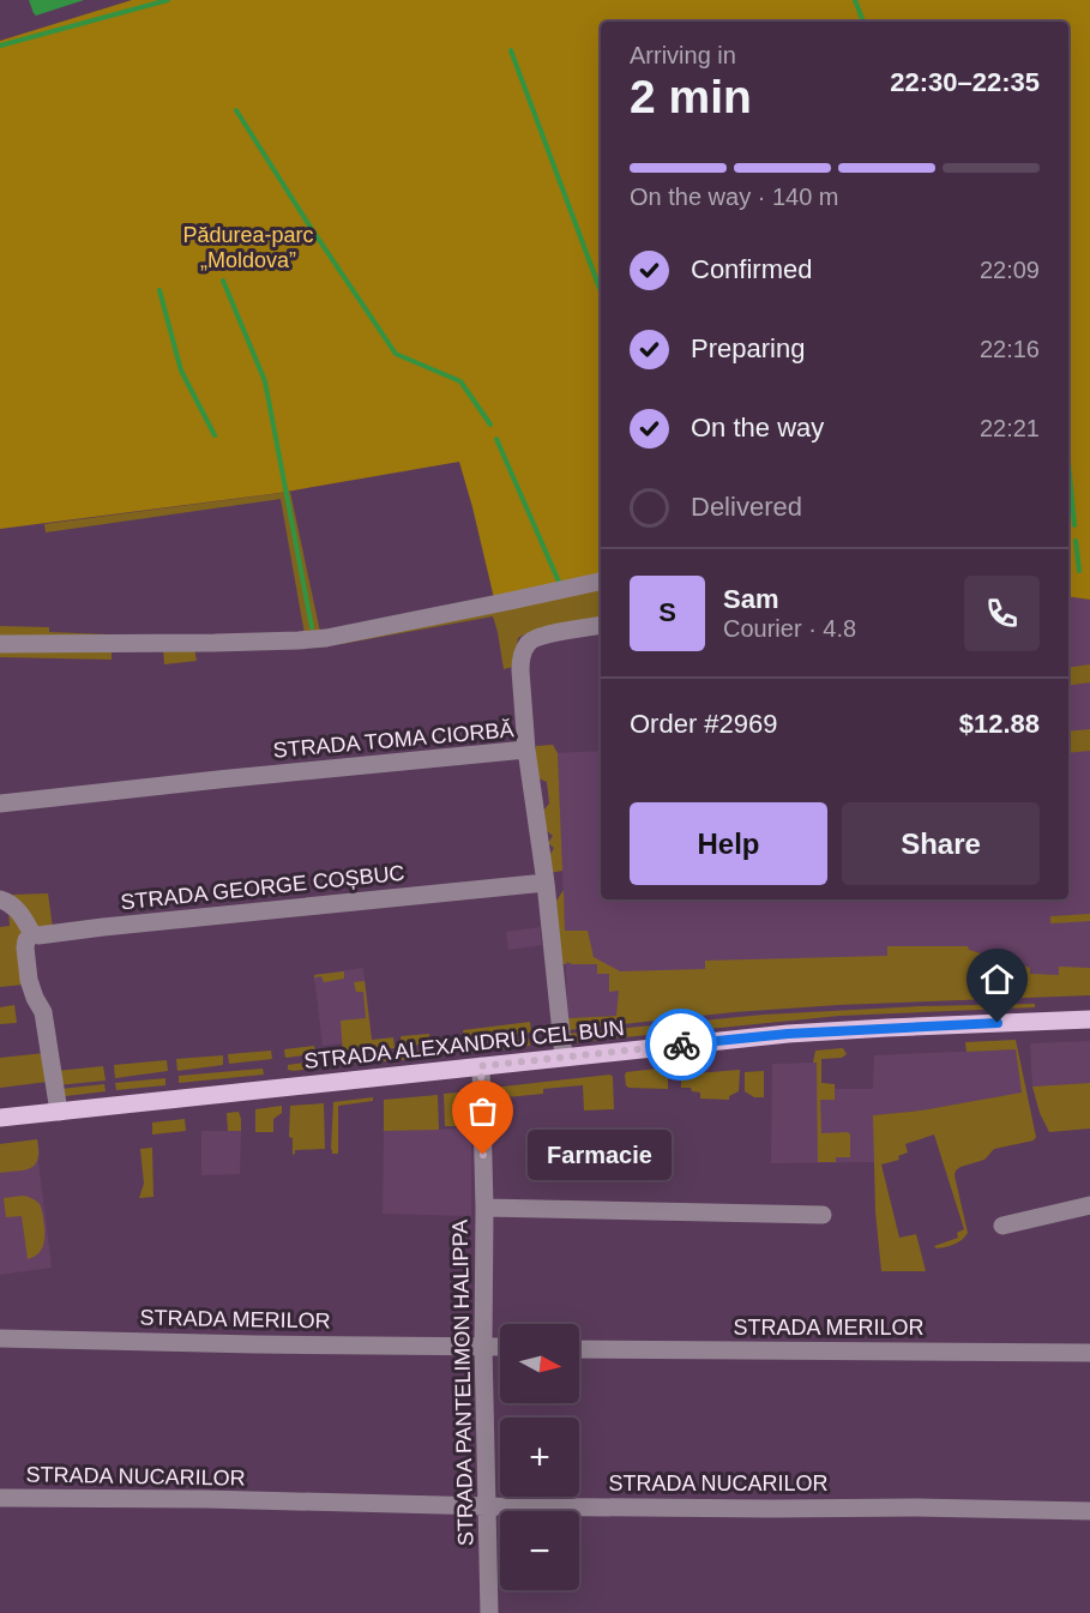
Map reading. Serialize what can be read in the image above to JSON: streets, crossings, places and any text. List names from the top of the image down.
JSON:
{
  "streets": {
    "main road": ["STRADA ALEXANDRU CEL BUN"],
    "street": [
      "STRADA TOMA CIORBĂ",
      "STRADA GEORGE COȘBUC",
      "STRADA MERILOR",
      "STRADA PANTELIMON HALIPPA",
      "STRADA NUCARILOR"
    ]
  },
  "crossings": [
    ["STRADA TOMA CIORBĂ", "STRADA GEORGE COȘBUC"],
    ["STRADA TOMA CIORBĂ", "STRADA ALEXANDRU CEL BUN"],
    ["STRADA ALEXANDRU CEL BUN", "STRADA PANTELIMON HALIPPA"],
    ["STRADA MERILOR", "STRADA PANTELIMON HALIPPA"],
    ["STRADA PANTELIMON HALIPPA", "STRADA NUCARILOR"]
  ],
  "parks": ["Pădurea-parc „Moldova”"],
  "places": ["Farmacie"],
  "north": "right",
  "page": {
    "heading": ["2 min", "Arriving in", "22:30–22:35"],
    "panel": [
      "Sam",
      "Courier · 4.8",
      "Order #2969",
      "$12.88"
    ],
    "bar": "On the way · 140 m",
    "list": [
      ["Confirmed", "22:09"],
      ["Preparing", "22:16"],
      ["On the way", "22:21"],
      "Delivered"
    ],
    "round": "S",
    "buttons": ["Help", "Share"],
    "bubble": "Farmacie",
    "map_buttons": ["+", "−"]
  }
}
